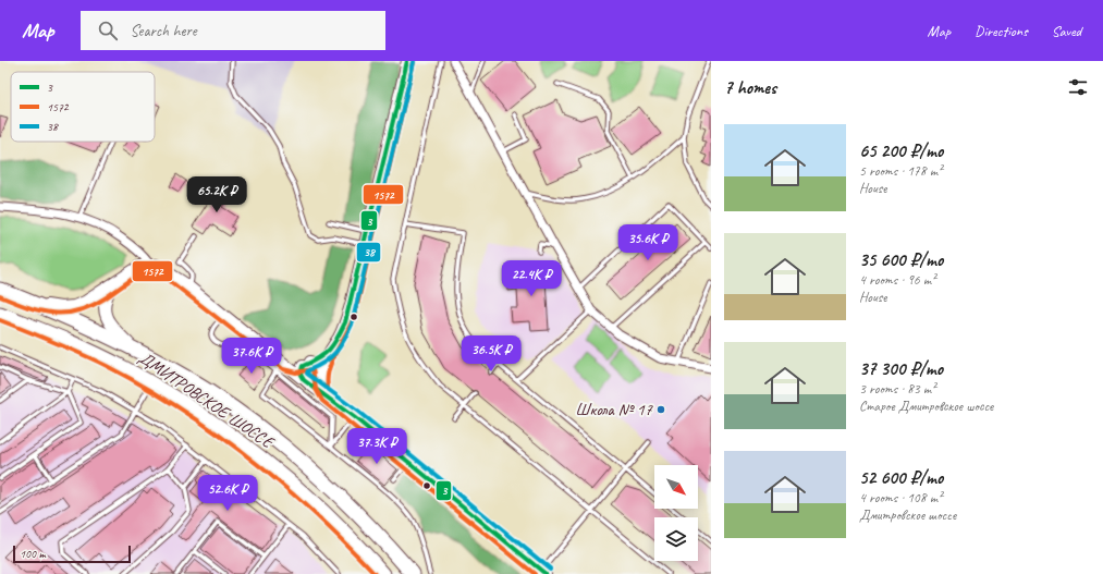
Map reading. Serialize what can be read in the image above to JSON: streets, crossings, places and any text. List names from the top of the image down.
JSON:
{
  "streets": {
    "highway": ["ДМИТРОВСКОЕ ШОССЕ"]
  },
  "places": ["Школа № 17"],
  "lines": ["transit line 3", "transit line 1572", "transit line 38"],
  "legend": ["3", "1572", "38"],
  "scale_bar": "100 m",
  "north": "bottom right",
  "page": {
    "header": "Map",
    "search": "Search here",
    "nav": ["Map", "Directions", "Saved"],
    "heading": "7 homes",
    "list": [
      {
        "name": "65 200 ₽/mo",
        "note": "5 rooms · 178 m² · House"
      },
      {
        "name": "35 600 ₽/mo",
        "note": "4 rooms · 96 m² · House"
      },
      {
        "name": "37 300 ₽/mo",
        "note": "3 rooms · 83 m² · Старое Дмитровское шоссе"
      },
      {
        "name": "52 600 ₽/mo",
        "note": "4 rooms · 108 m² · Дмитровское шоссе"
      }
    ],
    "price": [
      "65.2K ₽",
      "35.6K ₽",
      "22.4K ₽",
      "36.5K ₽",
      "37.6K ₽",
      "37.3K ₽",
      "52.6K ₽"
    ],
    "scale": "100 m"
  }
}
